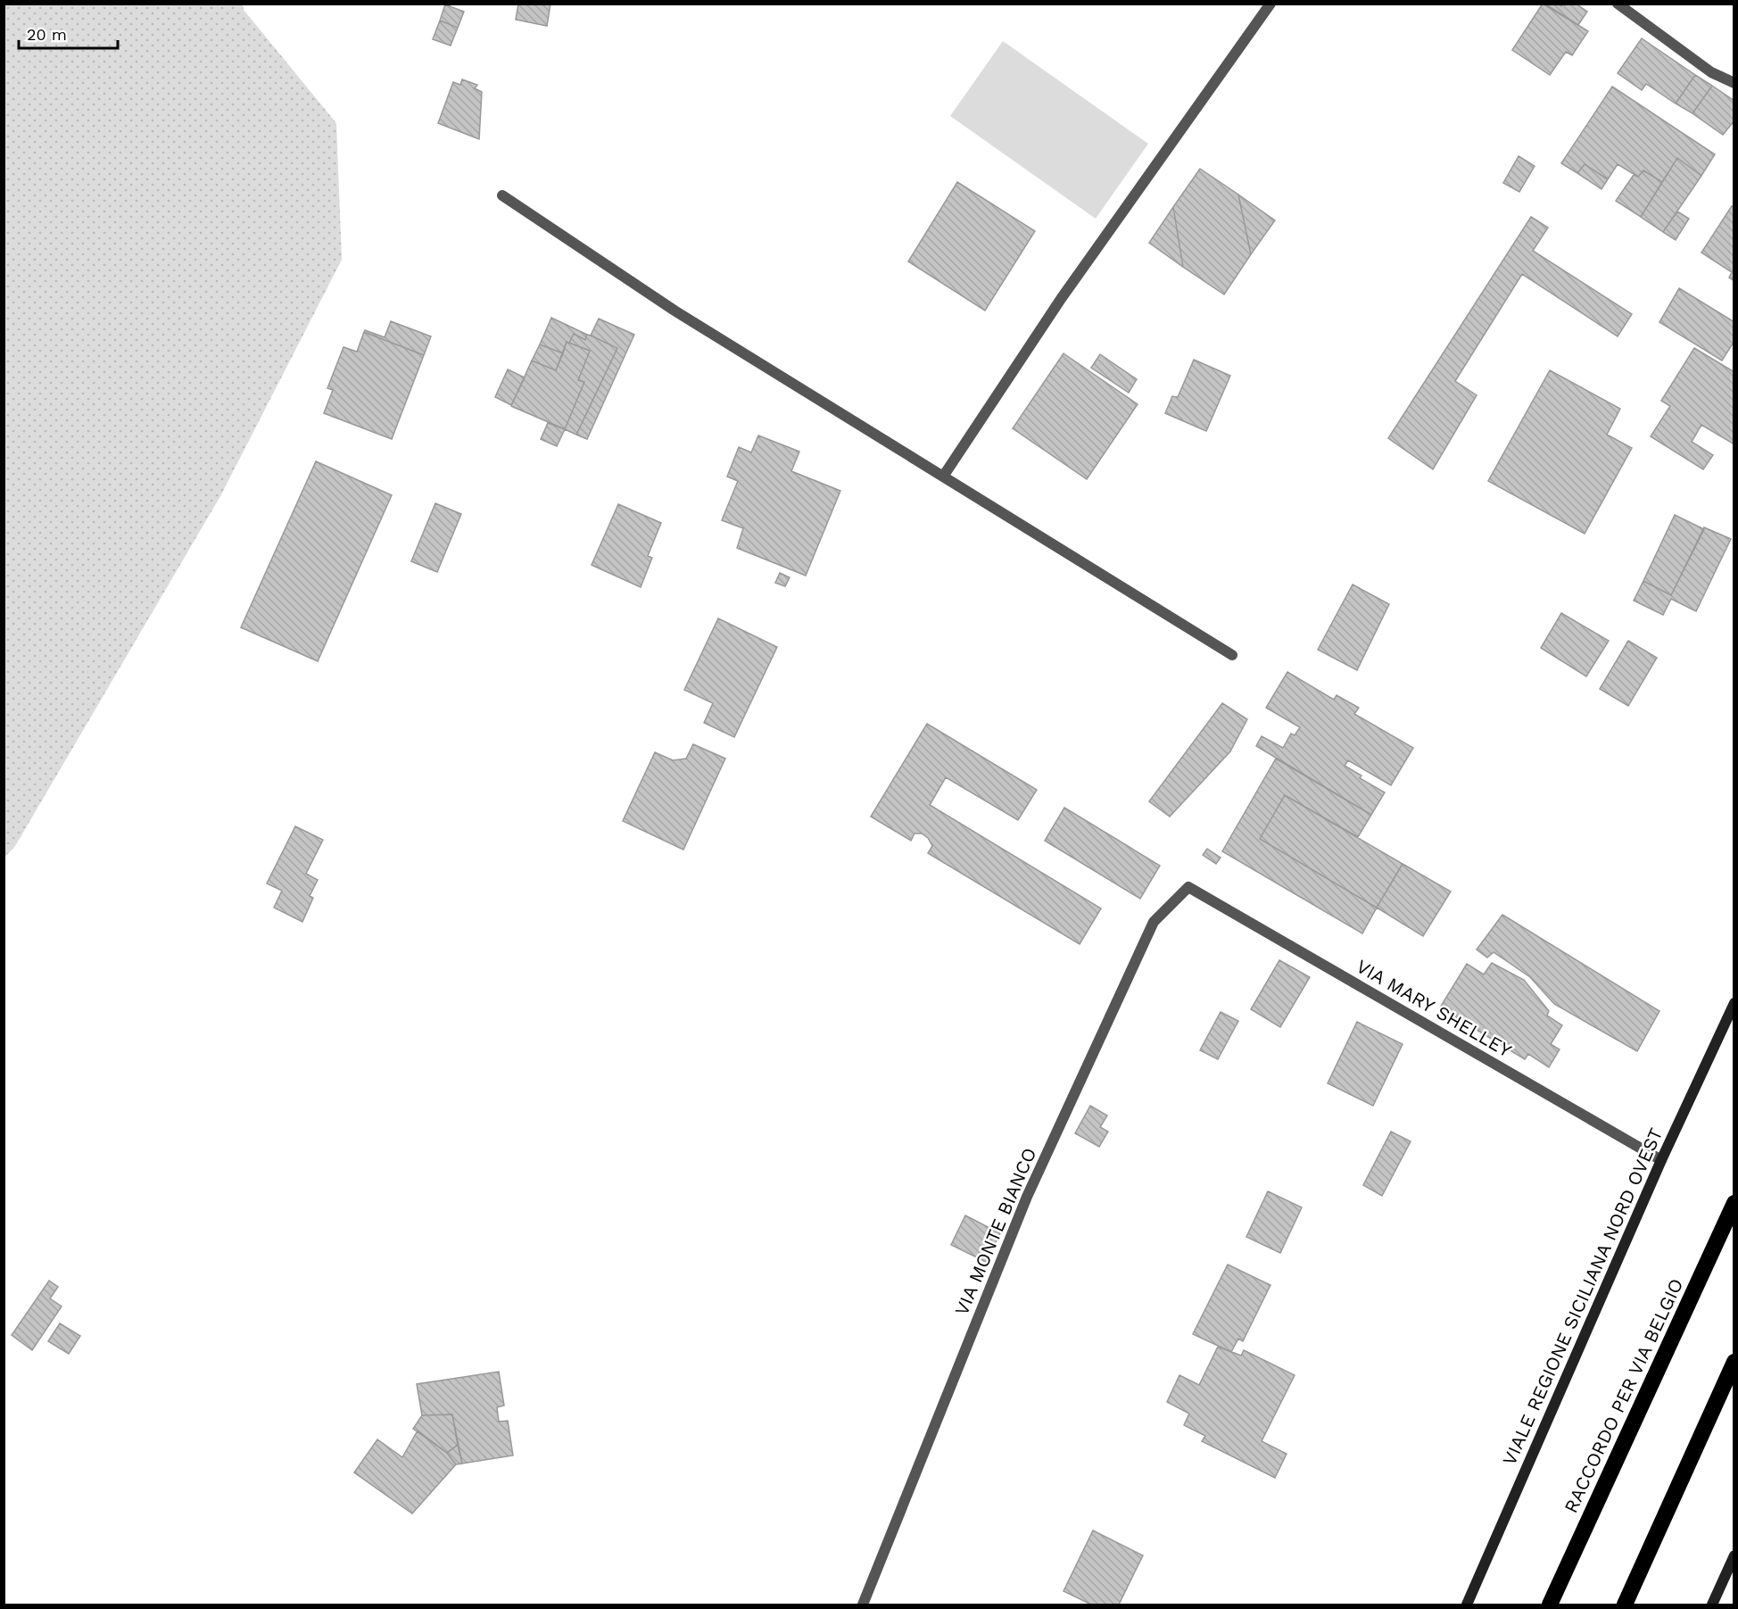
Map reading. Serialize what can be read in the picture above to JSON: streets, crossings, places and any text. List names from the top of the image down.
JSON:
{
  "streets": {
    "highway": ["RACCORDO PER VIA BELGIO"],
    "street": ["VIA MARY SHELLEY", "VIA MONTE BIANCO", "VIALE REGIONE SICILIANA NORD OVEST"]
  },
  "crossings": [
    ["VIA MARY SHELLEY", "VIA MONTE BIANCO"],
    ["VIA MARY SHELLEY", "VIALE REGIONE SICILIANA NORD OVEST"]
  ],
  "scale_bar": "20 m"
}
